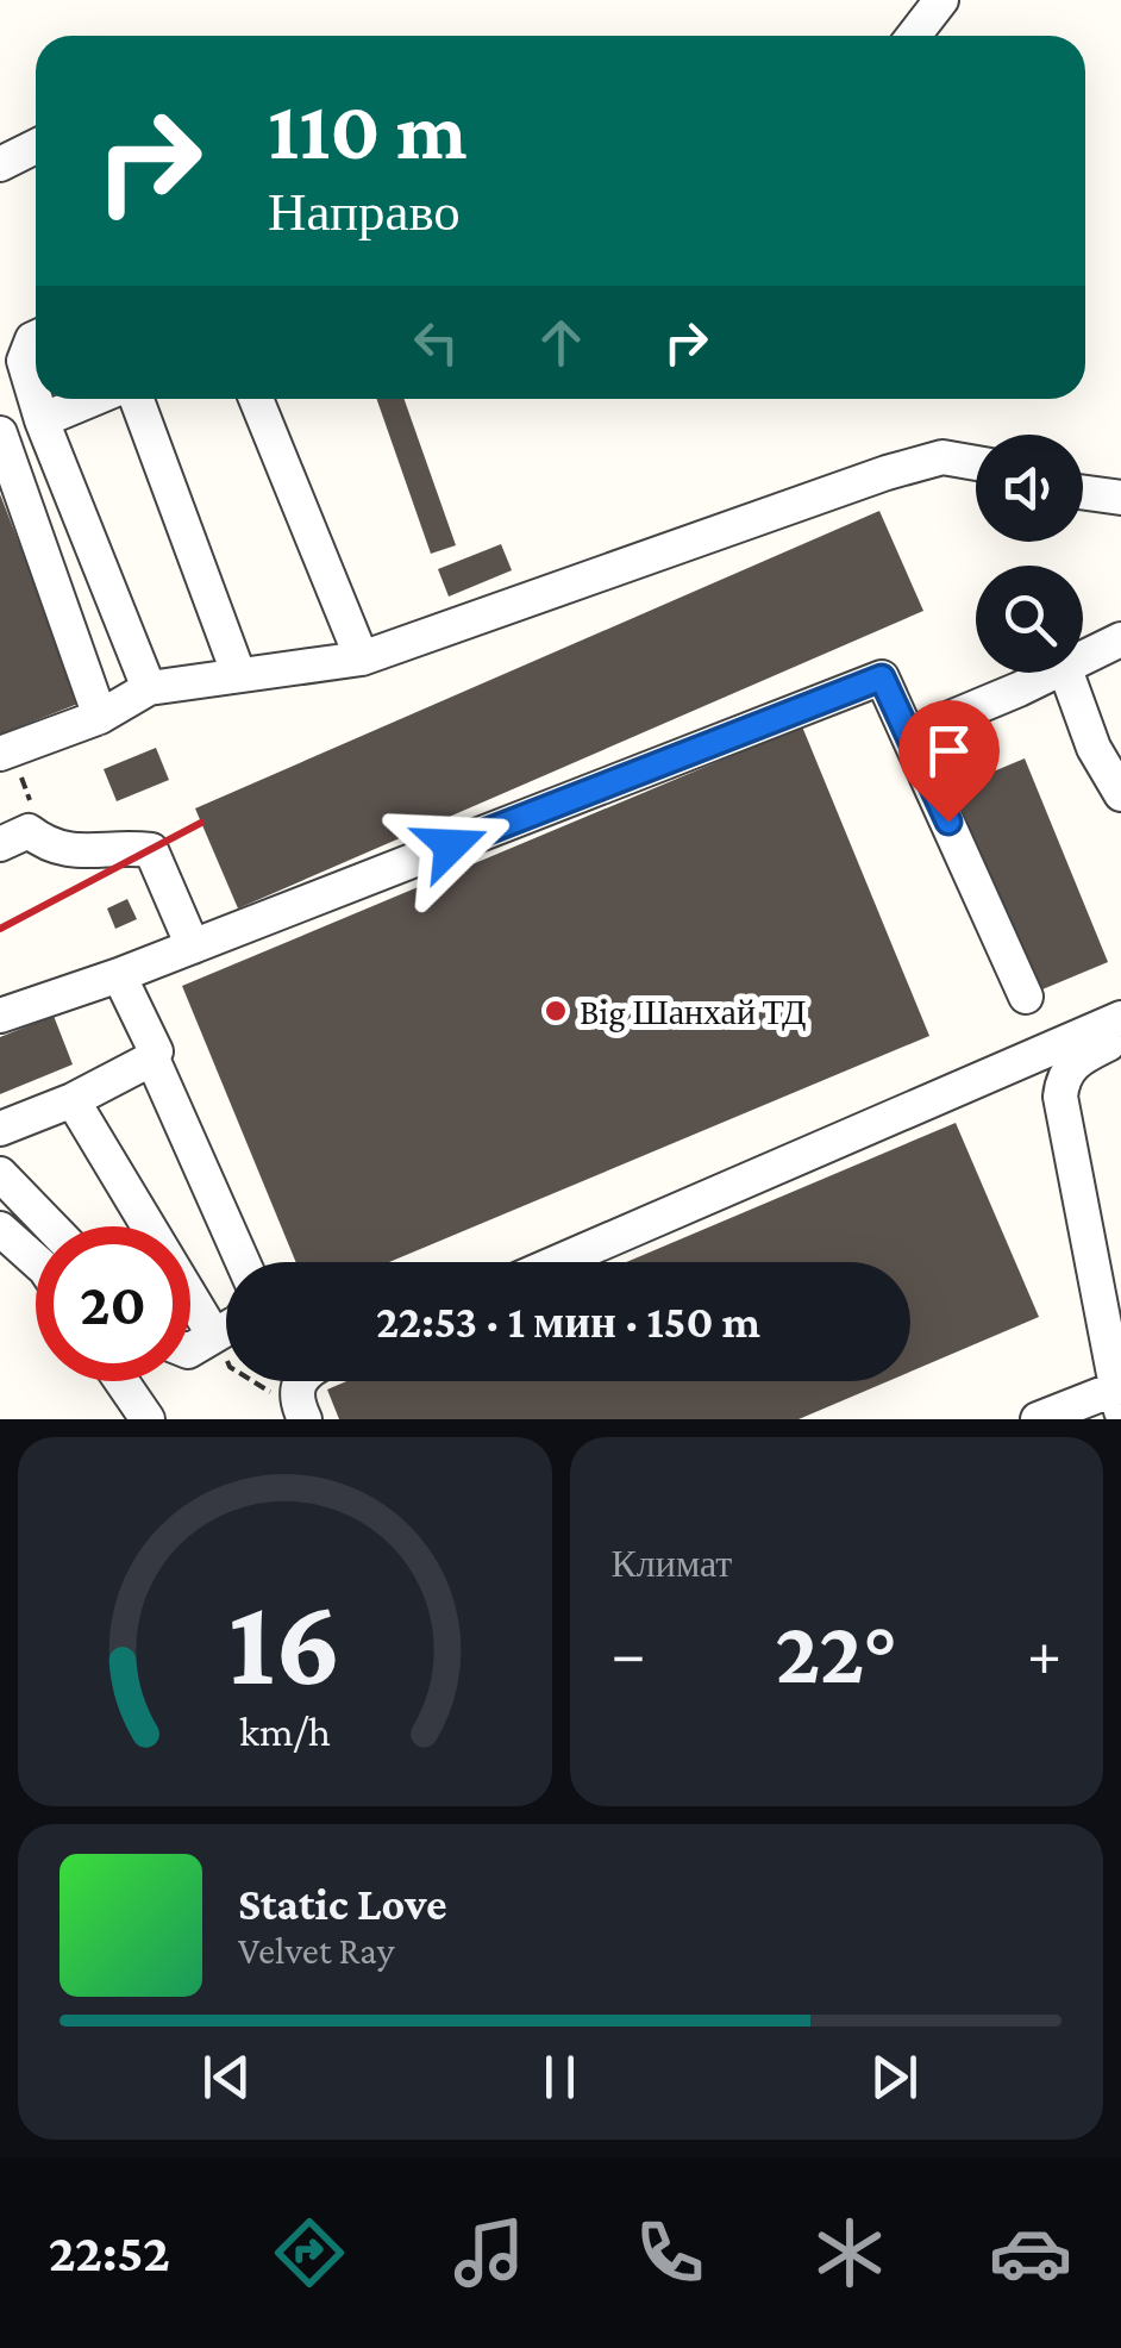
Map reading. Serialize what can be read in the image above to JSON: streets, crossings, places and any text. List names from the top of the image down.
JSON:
{
  "places": ["Big Шанхай ТД"],
  "page": {
    "turn": ["110 m", "Направо"],
    "limit": "20",
    "trip": "22:53 · 1 мин · 150 m",
    "tile": "Климат",
    "heat": ["−", "22°", "+"],
    "song": ["Static Love", "Velvet Ray"],
    "tabs": "22:52",
    "gauge": ["16", "km/h"]
  }
}
